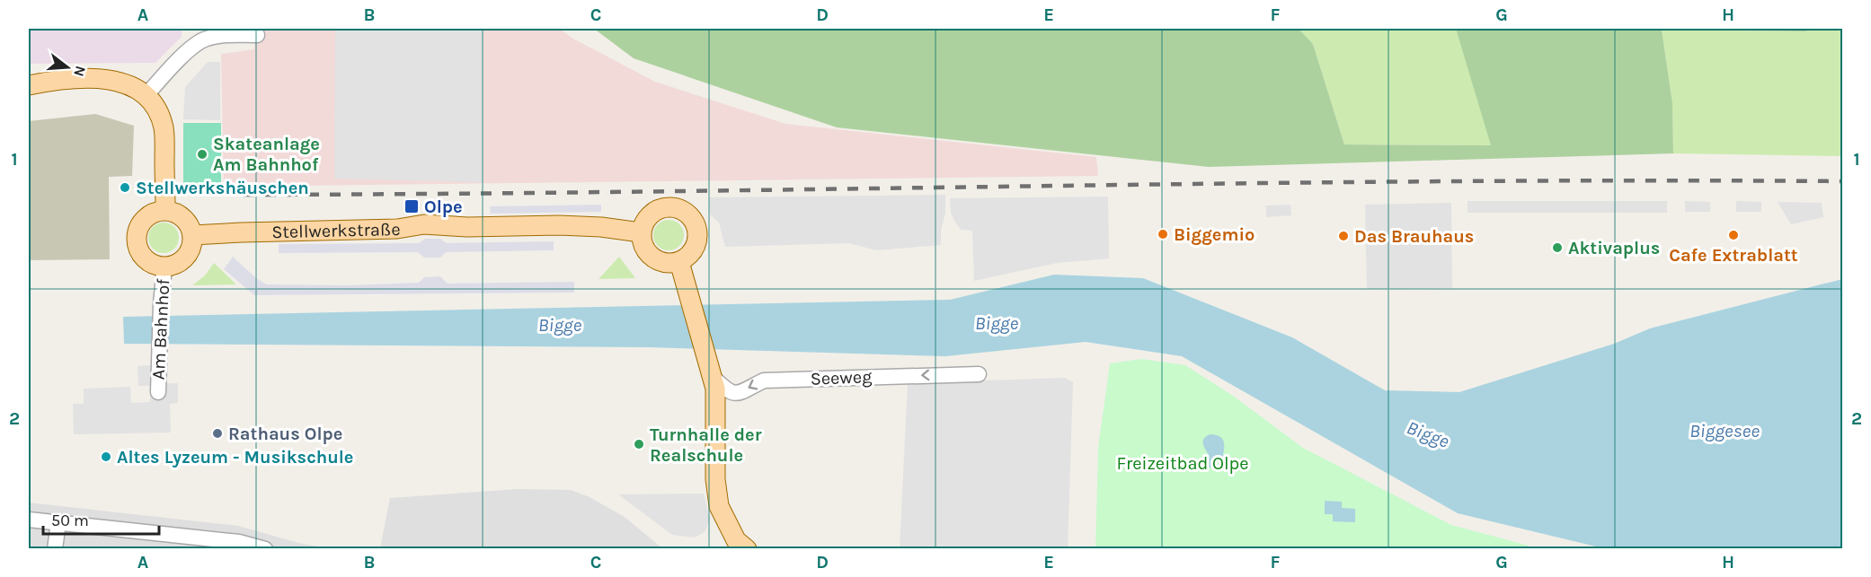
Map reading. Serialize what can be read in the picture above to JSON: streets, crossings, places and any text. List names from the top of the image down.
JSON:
{
  "streets": {
    "main road": ["Stellwerkstraße"],
    "street": ["Am Bahnhof", "Seeweg"]
  },
  "crossings": [
    ["Stellwerkstraße", "Am Bahnhof"]
  ],
  "one_way": ["Seeweg"],
  "water": ["Bigge", "Biggesee"],
  "parks": ["Freizeitbad Olpe"],
  "places": {
    "other": [
      "Skateanlage Am Bahnhof",
      "Stellwerkshäuschen",
      "Biggemio",
      "Cafe Extrablatt",
      "Das Brauhaus",
      "Aktivaplus",
      "Rathaus Olpe",
      "Turnhalle der Realschule",
      "Altes Lyzeum - Musikschule"
    ],
    "transit": ["Olpe"]
  },
  "scale_bar": "50 m",
  "north": "right",
  "grid": {
    "columns": [
      "A",
      "B",
      "C",
      "D",
      "E",
      "F",
      "G",
      "H"
    ],
    "rows": ["1", "2"]
  }
}
